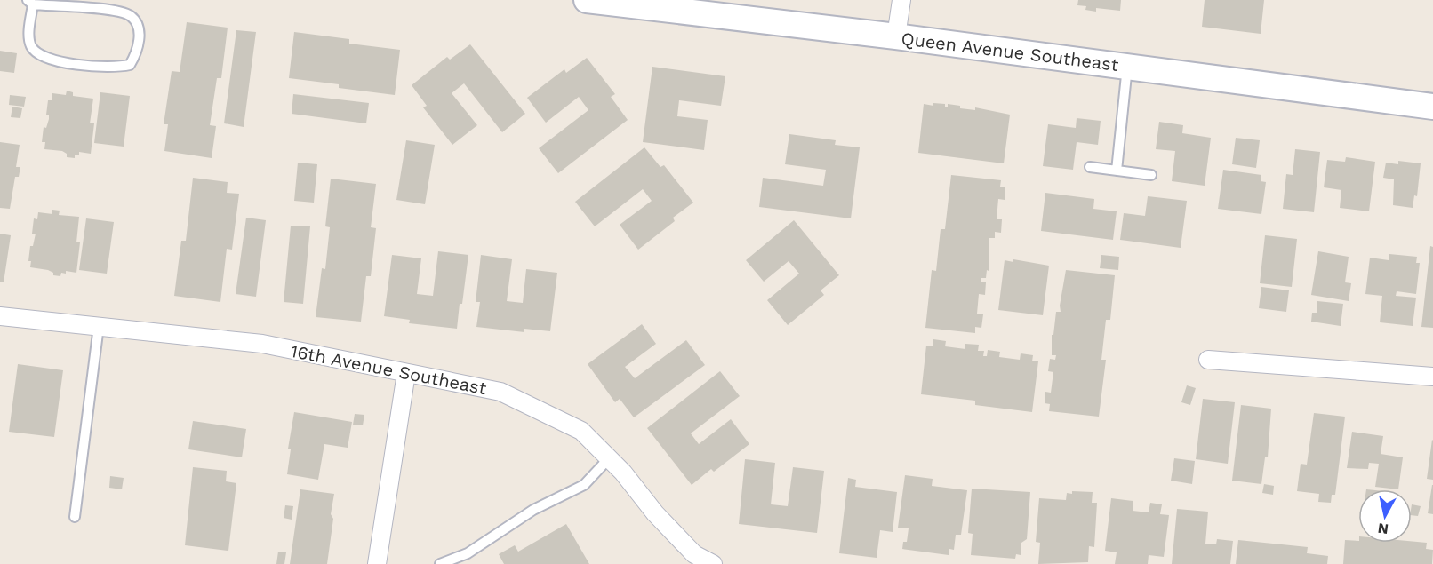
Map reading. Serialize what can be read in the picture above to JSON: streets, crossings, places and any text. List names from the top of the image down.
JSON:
{
  "streets": {
    "main road": ["Queen Avenue Southeast"],
    "street": ["16th Avenue Southeast"]
  },
  "north": "bottom"
}
